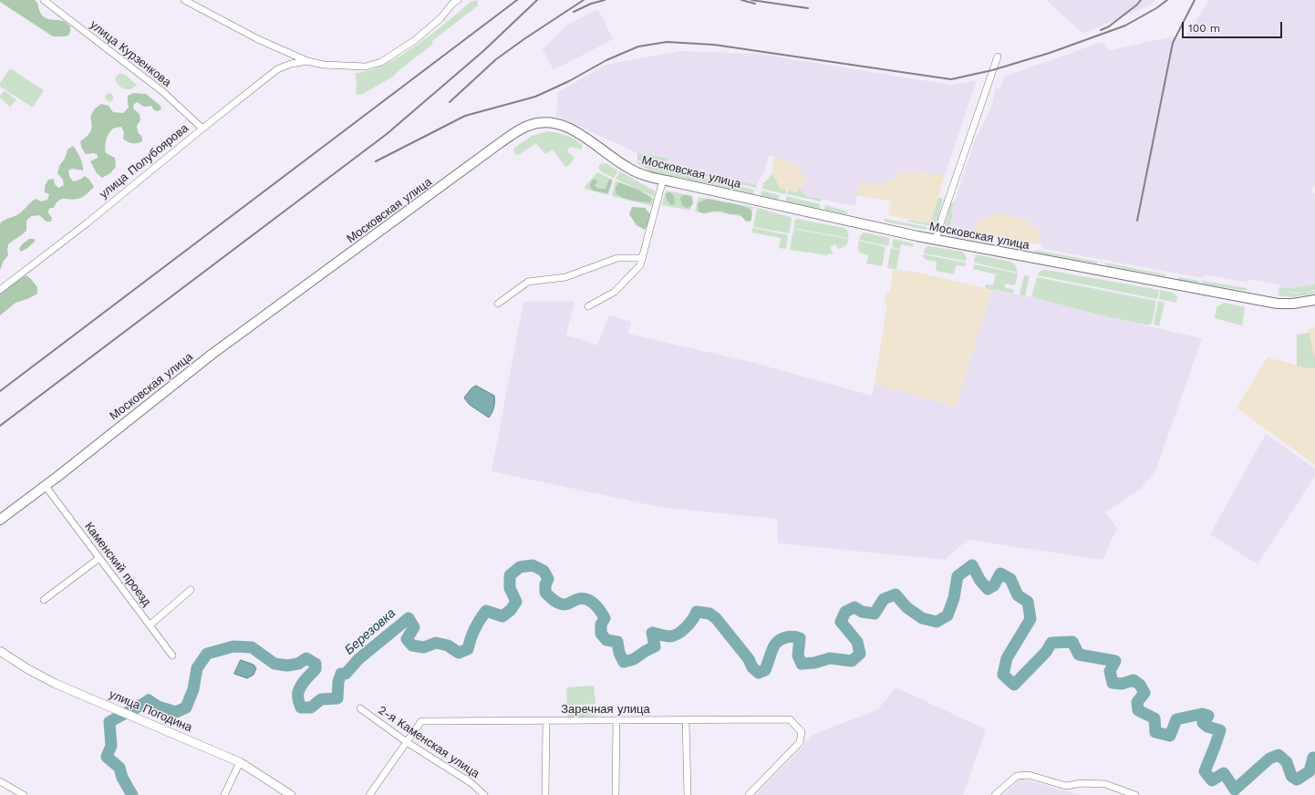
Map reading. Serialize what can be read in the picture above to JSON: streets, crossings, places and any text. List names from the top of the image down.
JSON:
{
  "streets": {
    "main road": ["Московская улица"],
    "street": [
      "улица Курзенкова",
      "улица Полубоярова",
      "Каменский проезд",
      "Заречная улица",
      "улица Погодина",
      "2-я Каменская улица"
    ]
  },
  "crossings": [
    ["улица Курзенкова", "улица Полубоярова"],
    ["Московская улица", "Каменский проезд"],
    ["Заречная улица", "2-я Каменская улица"]
  ],
  "water": ["Березовка"],
  "scale_bar": "100 m"
}
